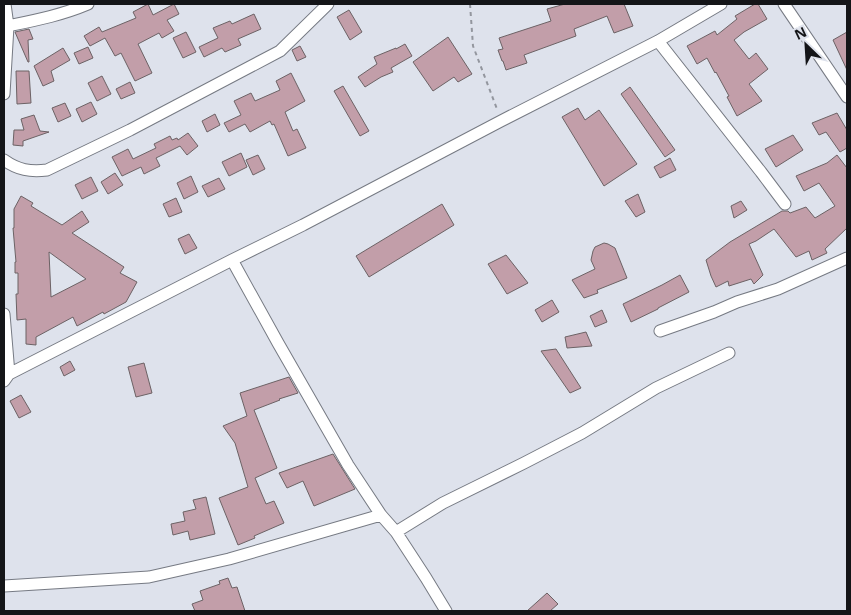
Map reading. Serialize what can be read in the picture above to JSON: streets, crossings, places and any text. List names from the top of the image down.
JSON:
{
  "north": "top left"
}
